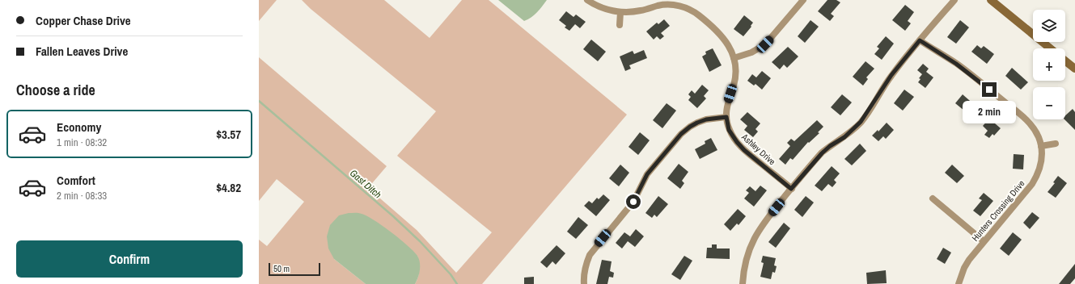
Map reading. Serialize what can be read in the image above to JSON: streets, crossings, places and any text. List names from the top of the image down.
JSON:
{
  "streets": {
    "street": ["Ashley Drive", "Hunters Crossing Drive"]
  },
  "water": ["Gast Ditch"],
  "scale_bar": "50 m",
  "page": {
    "banner": ["Copper Chase Drive", "Fallen Leaves Drive"],
    "map_buttons": ["+", "−"],
    "heading": "Choose a ride",
    "bubble": "2 min",
    "list": [
      {
        "name": "Economy",
        "note": "1 min · 08:32",
        "value": "$3.57"
      },
      {
        "name": "Comfort",
        "note": "2 min · 08:33",
        "value": "$4.82"
      }
    ],
    "buttons": "Confirm",
    "scale": "50 m"
  }
}
